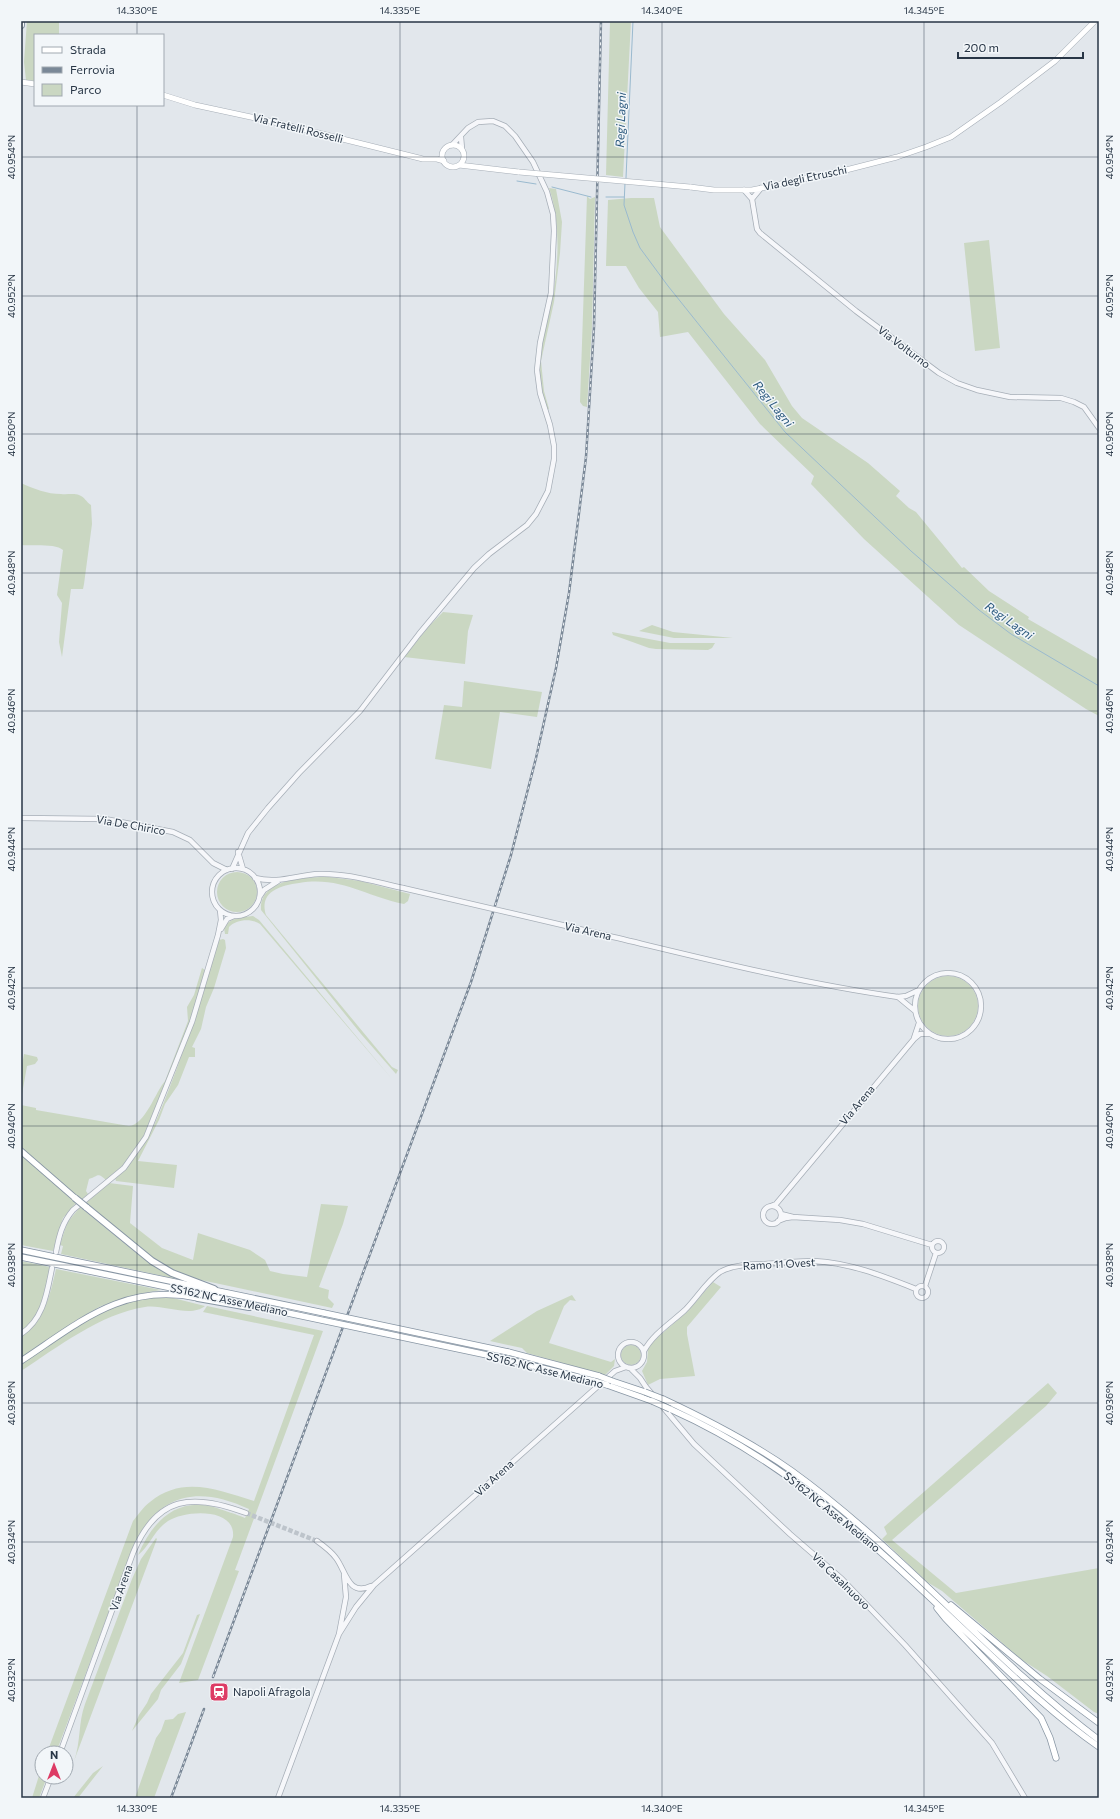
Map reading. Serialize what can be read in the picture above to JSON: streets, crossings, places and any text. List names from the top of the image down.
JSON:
{
  "streets": {
    "highway": ["SS162 NC Asse Mediano"],
    "main road": ["Via Fratelli Rosselli", "Via degli Etruschi"],
    "street": [
      "Via Volturno",
      "Via De Chirico",
      "Via Arena",
      "Ramo 11 Ovest",
      "Via Casalnuovo"
    ]
  },
  "crossings": [
    ["Via Fratelli Rosselli", "Via degli Etruschi"],
    ["Via degli Etruschi", "Via Volturno"],
    ["Via De Chirico", "Via Arena"],
    ["Via Arena", "Via Casalnuovo"]
  ],
  "water": ["Regi Lagni"],
  "places": {
    "station": ["Napoli Afragola"]
  },
  "legend": ["Strada", "Ferrovia", "Parco"],
  "scale_bar": "200 m",
  "north": "top",
  "coordinates": [
    "14.330°E",
    "14.335°E",
    "14.340°E",
    "14.345°E",
    "40.954°N",
    "40.952°N",
    "40.950°N",
    "40.948°N",
    "40.946°N",
    "40.944°N",
    "40.942°N",
    "40.940°N",
    "40.938°N",
    "40.936°N",
    "40.934°N",
    "40.932°N"
  ]
}
